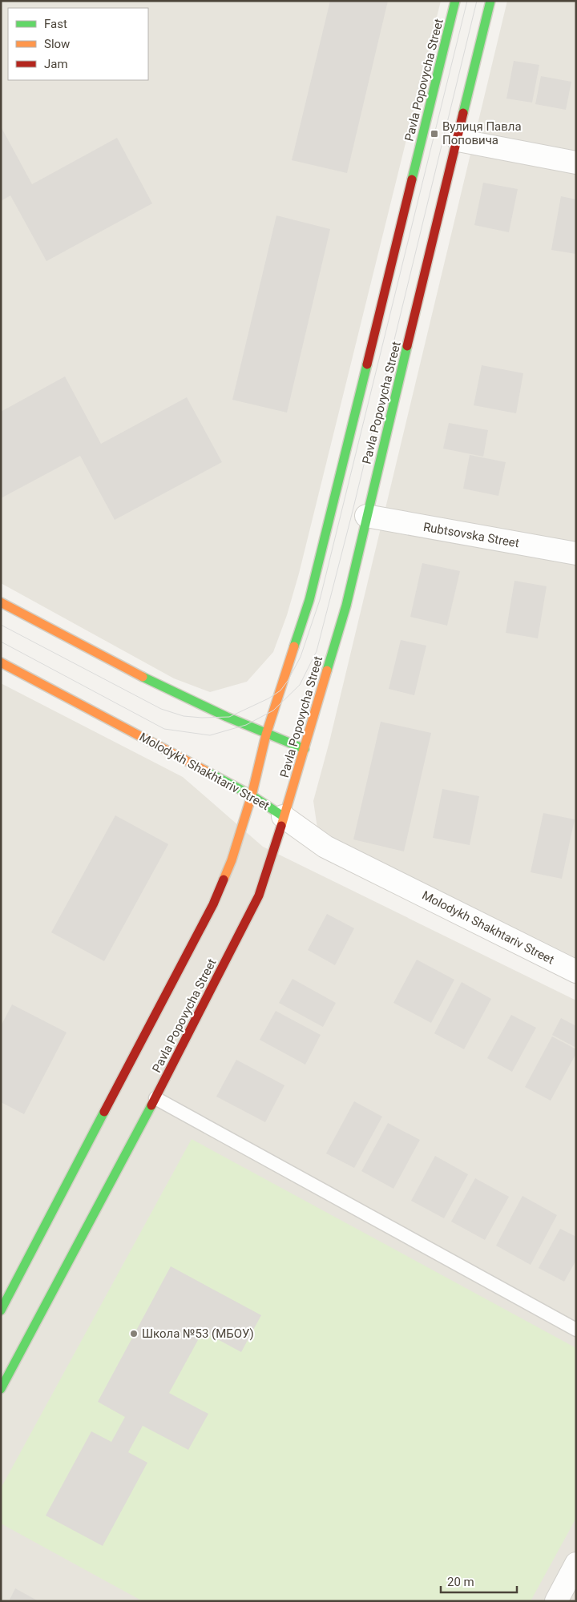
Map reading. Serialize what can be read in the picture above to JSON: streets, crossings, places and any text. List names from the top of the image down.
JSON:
{
  "streets": {
    "main road": ["Pavla Popovycha Street", "Molodykh Shakhtariv Street"],
    "street": ["Rubtsovska Street"]
  },
  "crossings": [
    ["Pavla Popovycha Street", "Rubtsovska Street"],
    ["Pavla Popovycha Street", "Molodykh Shakhtariv Street"]
  ],
  "places": {
    "transit": ["Вулиця Павла Поповича"],
    "other": ["Школа №53 (МБОУ)"]
  },
  "legend": ["Fast", "Slow", "Jam"],
  "scale_bar": "20 m"
}
